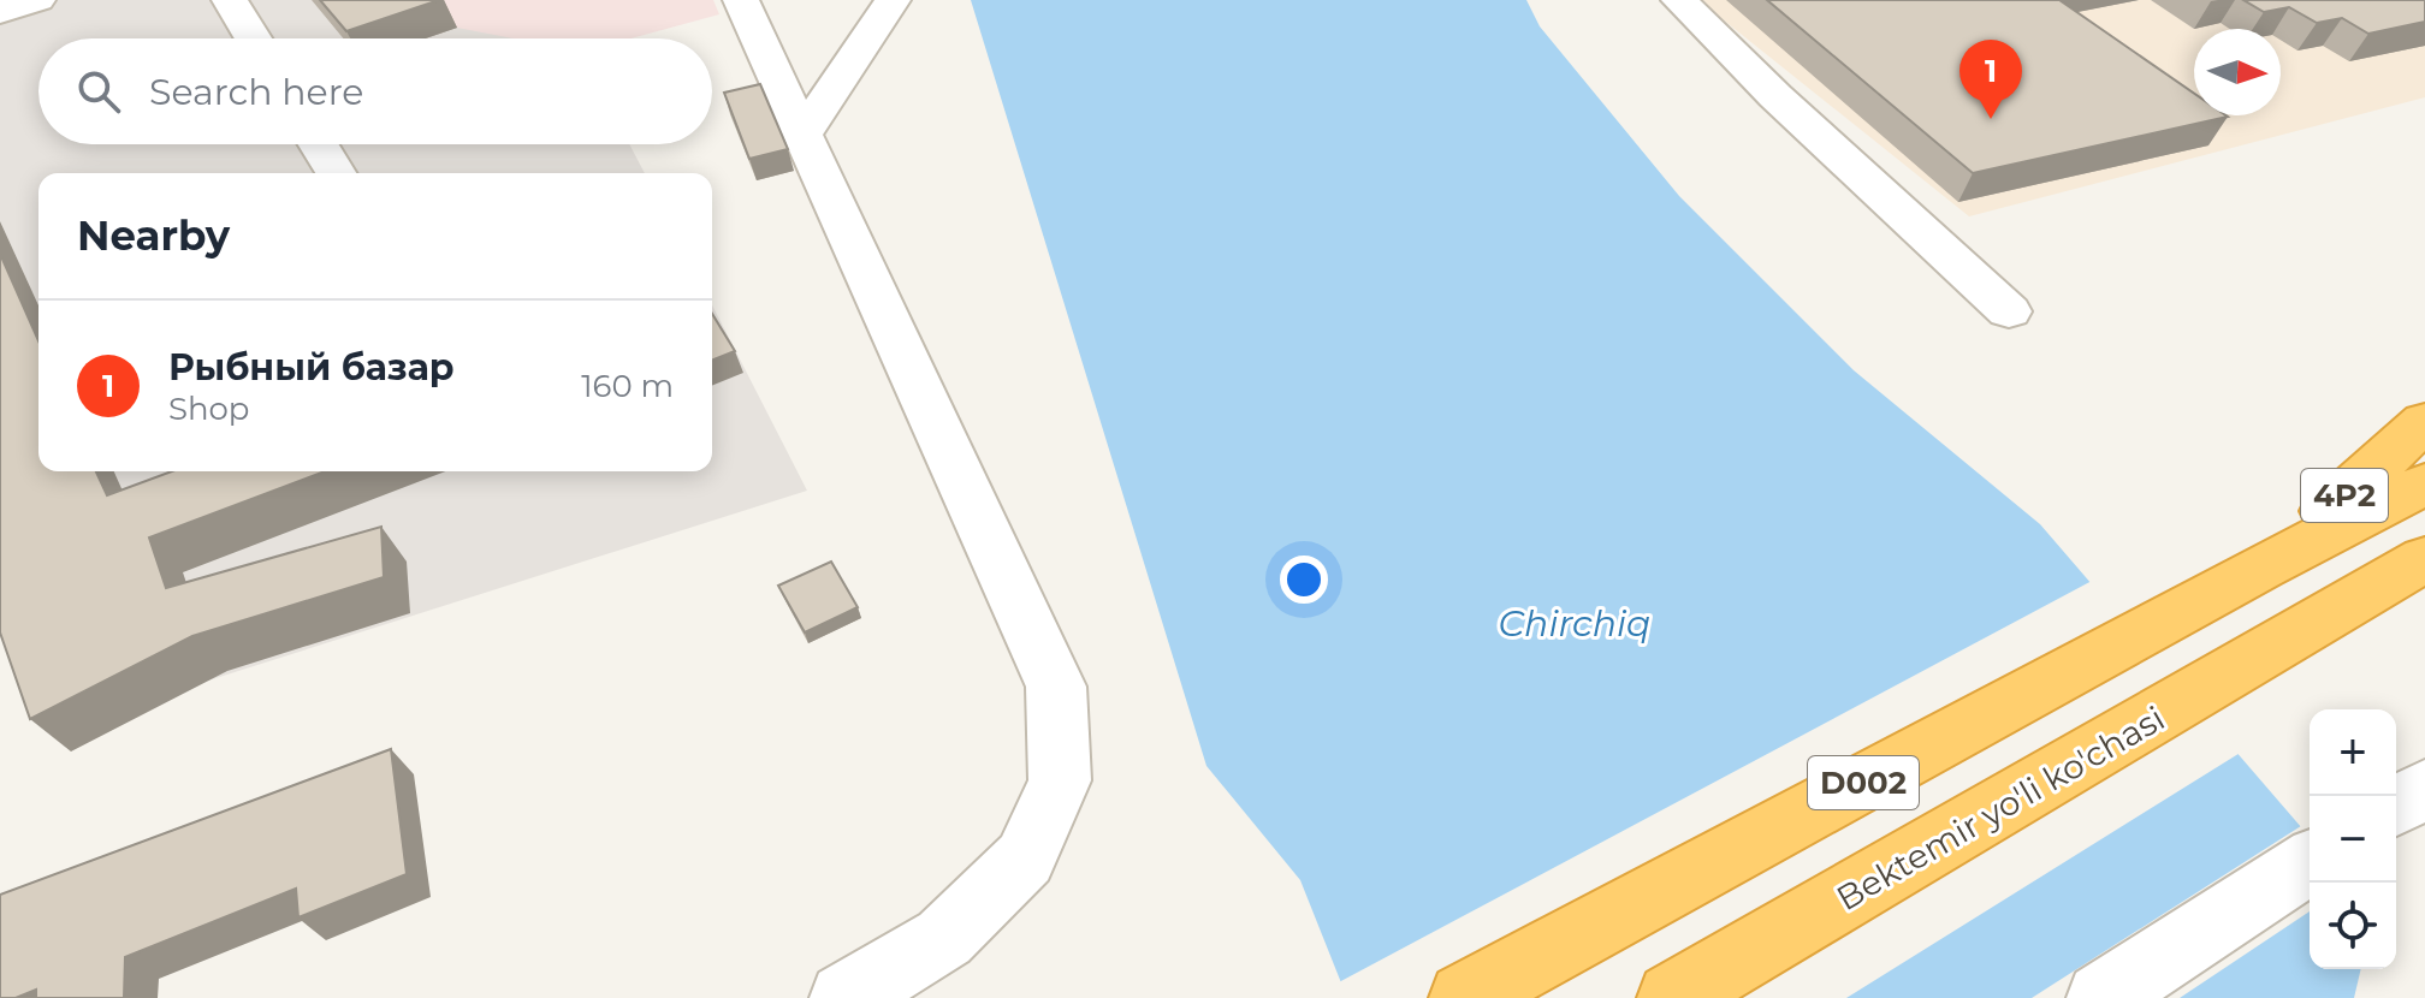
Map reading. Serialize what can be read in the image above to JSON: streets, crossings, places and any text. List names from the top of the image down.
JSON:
{
  "streets": {
    "highway": ["4P2", "D002", "Bektemir yo'li ko'chasi"]
  },
  "crossings": [
    ["4P2", "D002"],
    ["D002", "Bektemir yo'li ko'chasi"]
  ],
  "water": ["Chirchiq"],
  "north": "right",
  "page": {
    "search": "Search here",
    "pins": "1",
    "heading": "Nearby",
    "list": [
      {
        "mark": "1",
        "name": "Рыбный базар",
        "note": "Shop",
        "value": "160 m"
      }
    ],
    "map_buttons": ["+", "−"]
  }
}
